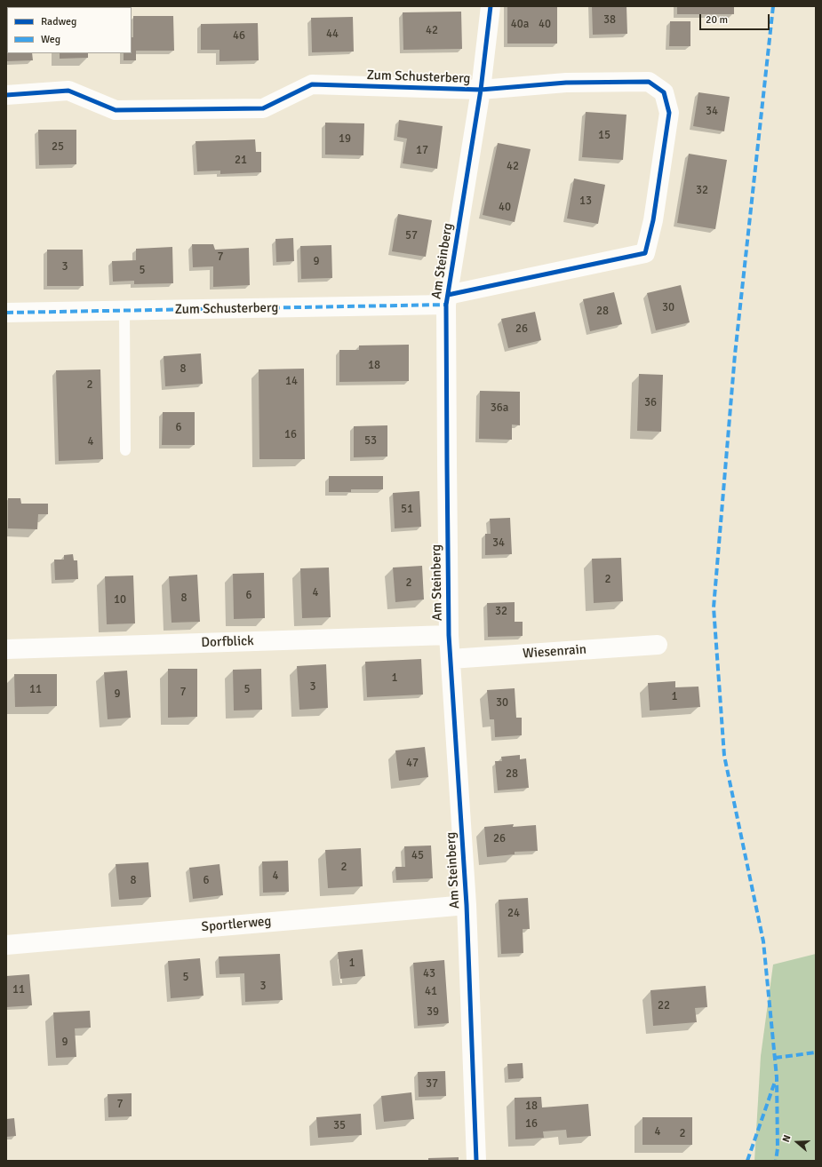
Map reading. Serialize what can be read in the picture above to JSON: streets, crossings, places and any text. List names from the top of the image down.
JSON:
{
  "streets": {
    "street": [
      "Zum Schusterberg",
      "Am Steinberg",
      "Dorfblick",
      "Wiesenrain",
      "Sportlerweg"
    ]
  },
  "crossings": [
    ["Zum Schusterberg", "Am Steinberg"],
    ["Am Steinberg", "Dorfblick"],
    ["Am Steinberg", "Wiesenrain"],
    ["Am Steinberg", "Sportlerweg"]
  ],
  "house_numbers": [
    "38",
    "40a",
    "40",
    "42",
    "44",
    "46",
    "34",
    "15",
    "19",
    "25",
    "17",
    "21",
    "42",
    "32",
    "13",
    "40",
    "57",
    "7",
    "9",
    "3",
    "5",
    "30",
    "28",
    "26",
    "18",
    "8",
    "14",
    "2",
    "36",
    "36a",
    "6",
    "16",
    "53",
    "4",
    "51",
    "34",
    "2",
    "2",
    "4",
    "6",
    "8",
    "10",
    "32",
    "1",
    "3",
    "11",
    "5",
    "7",
    "9",
    "1",
    "30",
    "47",
    "28",
    "26",
    "45",
    "2",
    "4",
    "8",
    "6",
    "24",
    "1",
    "43",
    "5",
    "3",
    "11",
    "41",
    "22",
    "39",
    "9",
    "37",
    "7",
    "18",
    "16",
    "35",
    "4",
    "2"
  ],
  "legend": ["Radweg", "Weg"],
  "scale_bar": "20 m",
  "north": "left"
}
